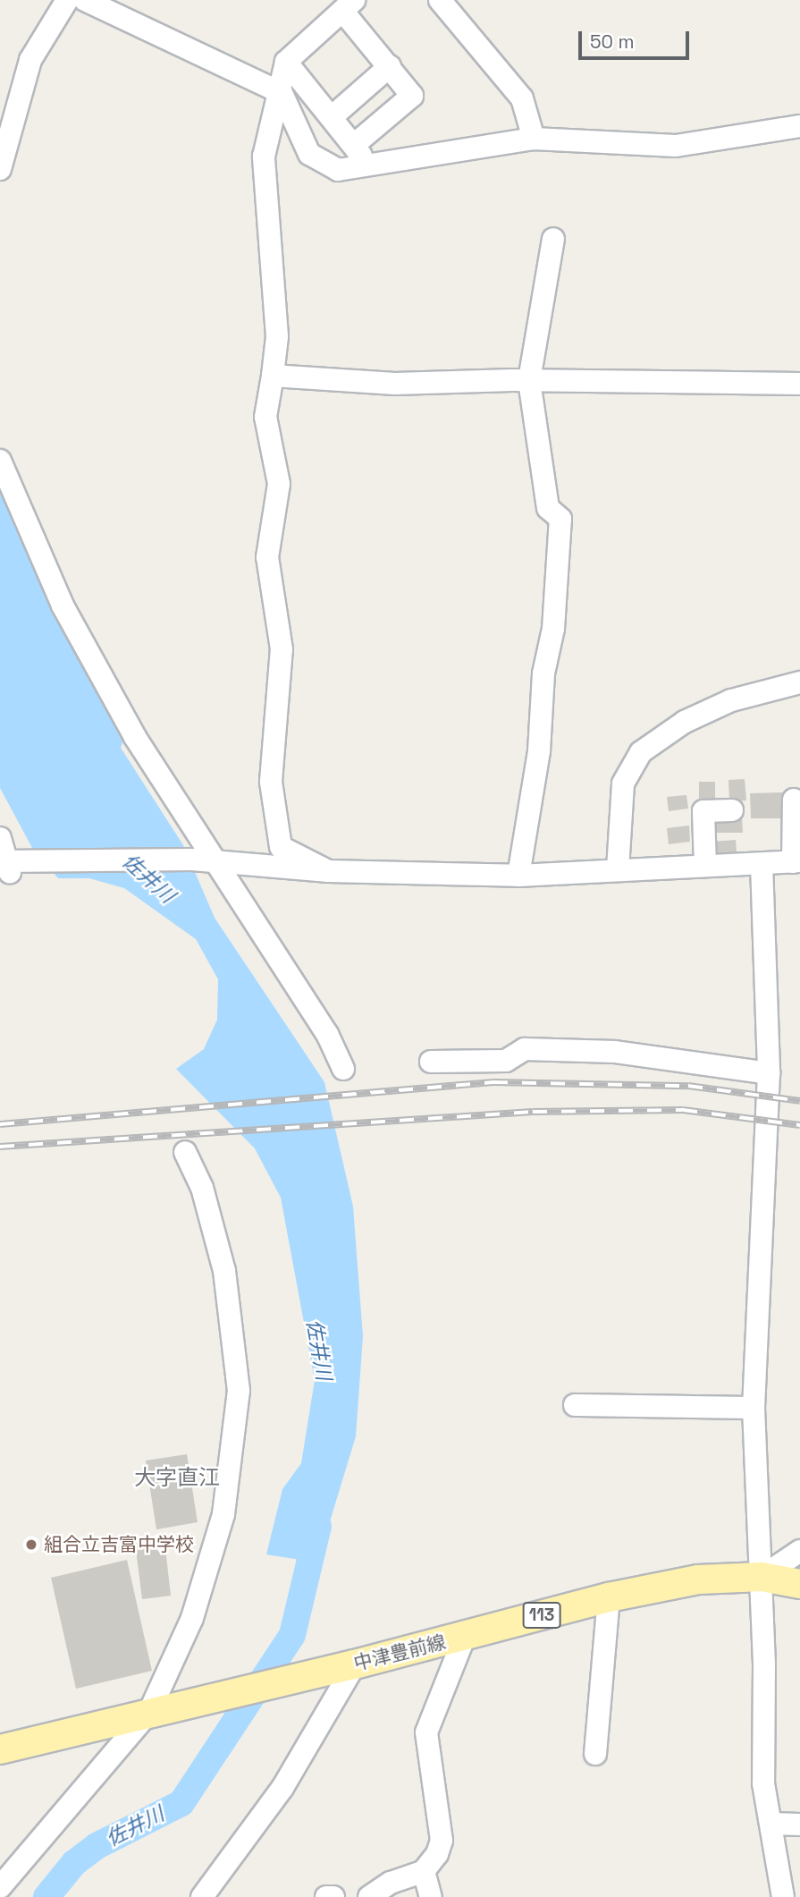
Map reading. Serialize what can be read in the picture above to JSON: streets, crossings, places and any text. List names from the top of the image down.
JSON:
{
  "streets": {
    "main road": ["113", "中津豊前線"]
  },
  "districts": ["大字直江"],
  "water": ["佐井川"],
  "places": ["組合立吉富中学校"],
  "scale_bar": "50 m"
}
